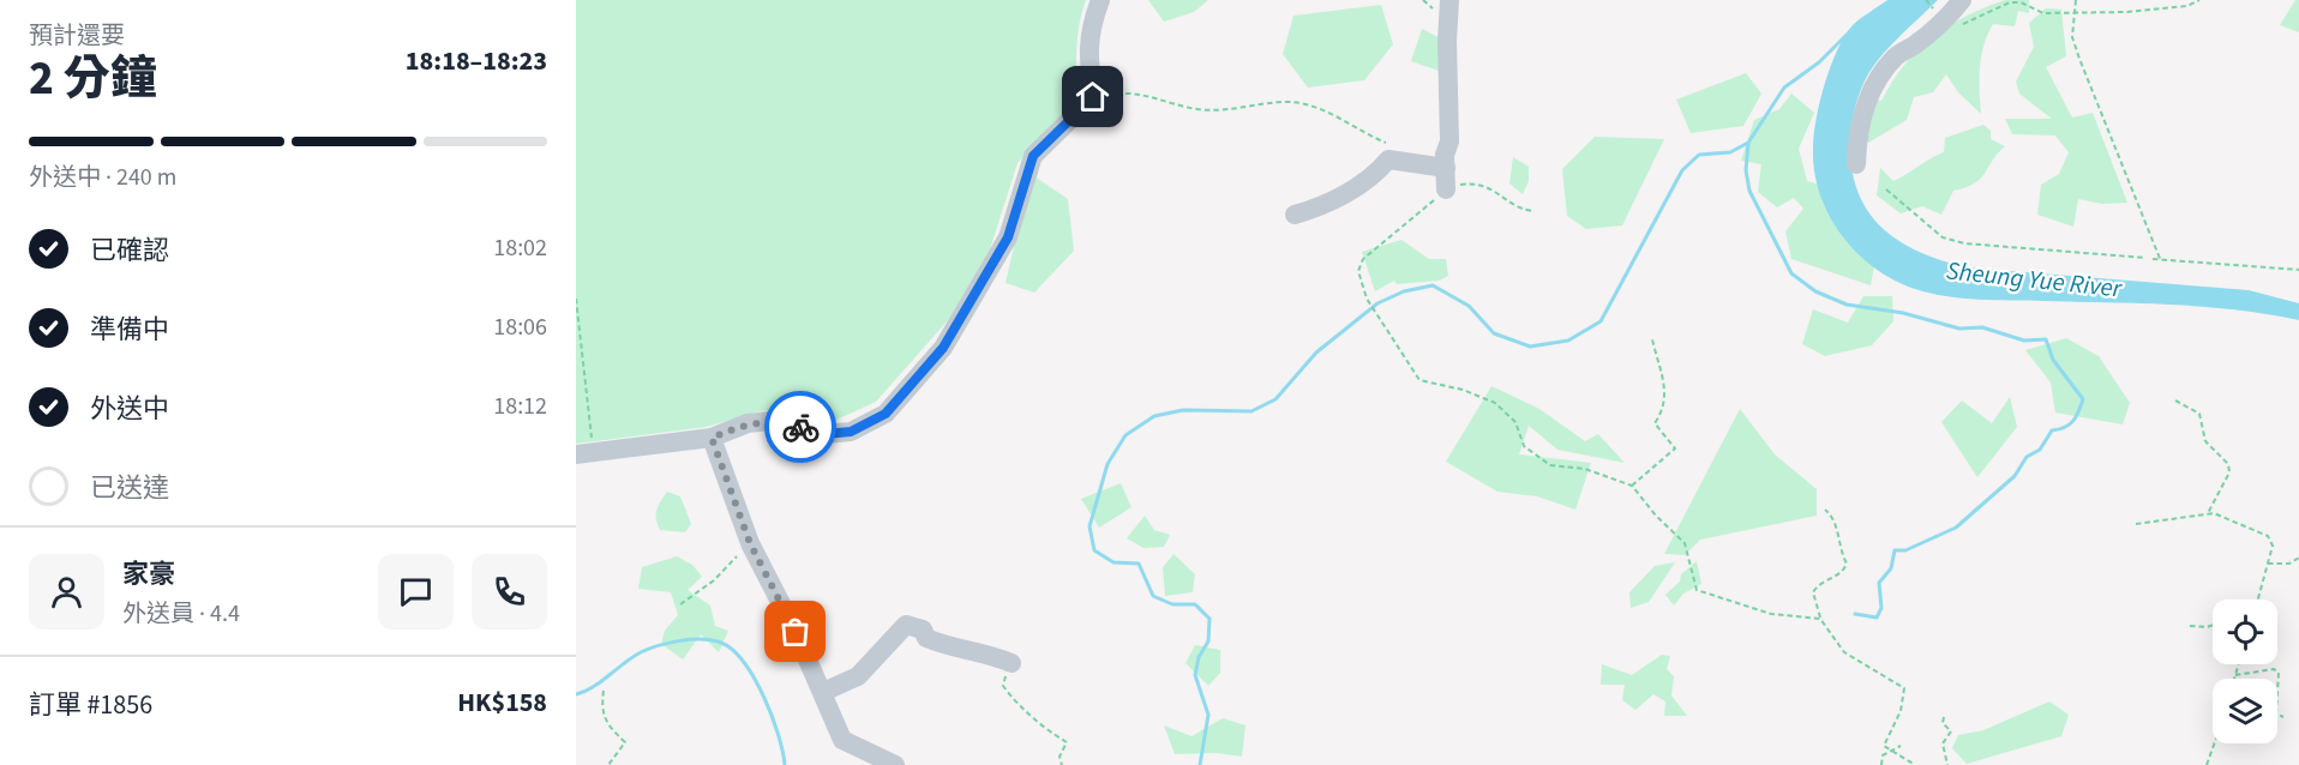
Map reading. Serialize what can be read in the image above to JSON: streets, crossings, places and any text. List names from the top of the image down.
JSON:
{
  "water": ["Sheung Yue River"],
  "page": {
    "heading": ["2 分鐘", "預計還要", "18:18–18:23"],
    "panel": [
      "家豪",
      "外送員 · 4.4",
      "訂單 #1856",
      "HK$158"
    ],
    "bar": "外送中 · 240 m",
    "list": [
      ["已確認", "18:02"],
      ["準備中", "18:06"],
      ["外送中", "18:12"],
      "已送達"
    ]
  }
}
